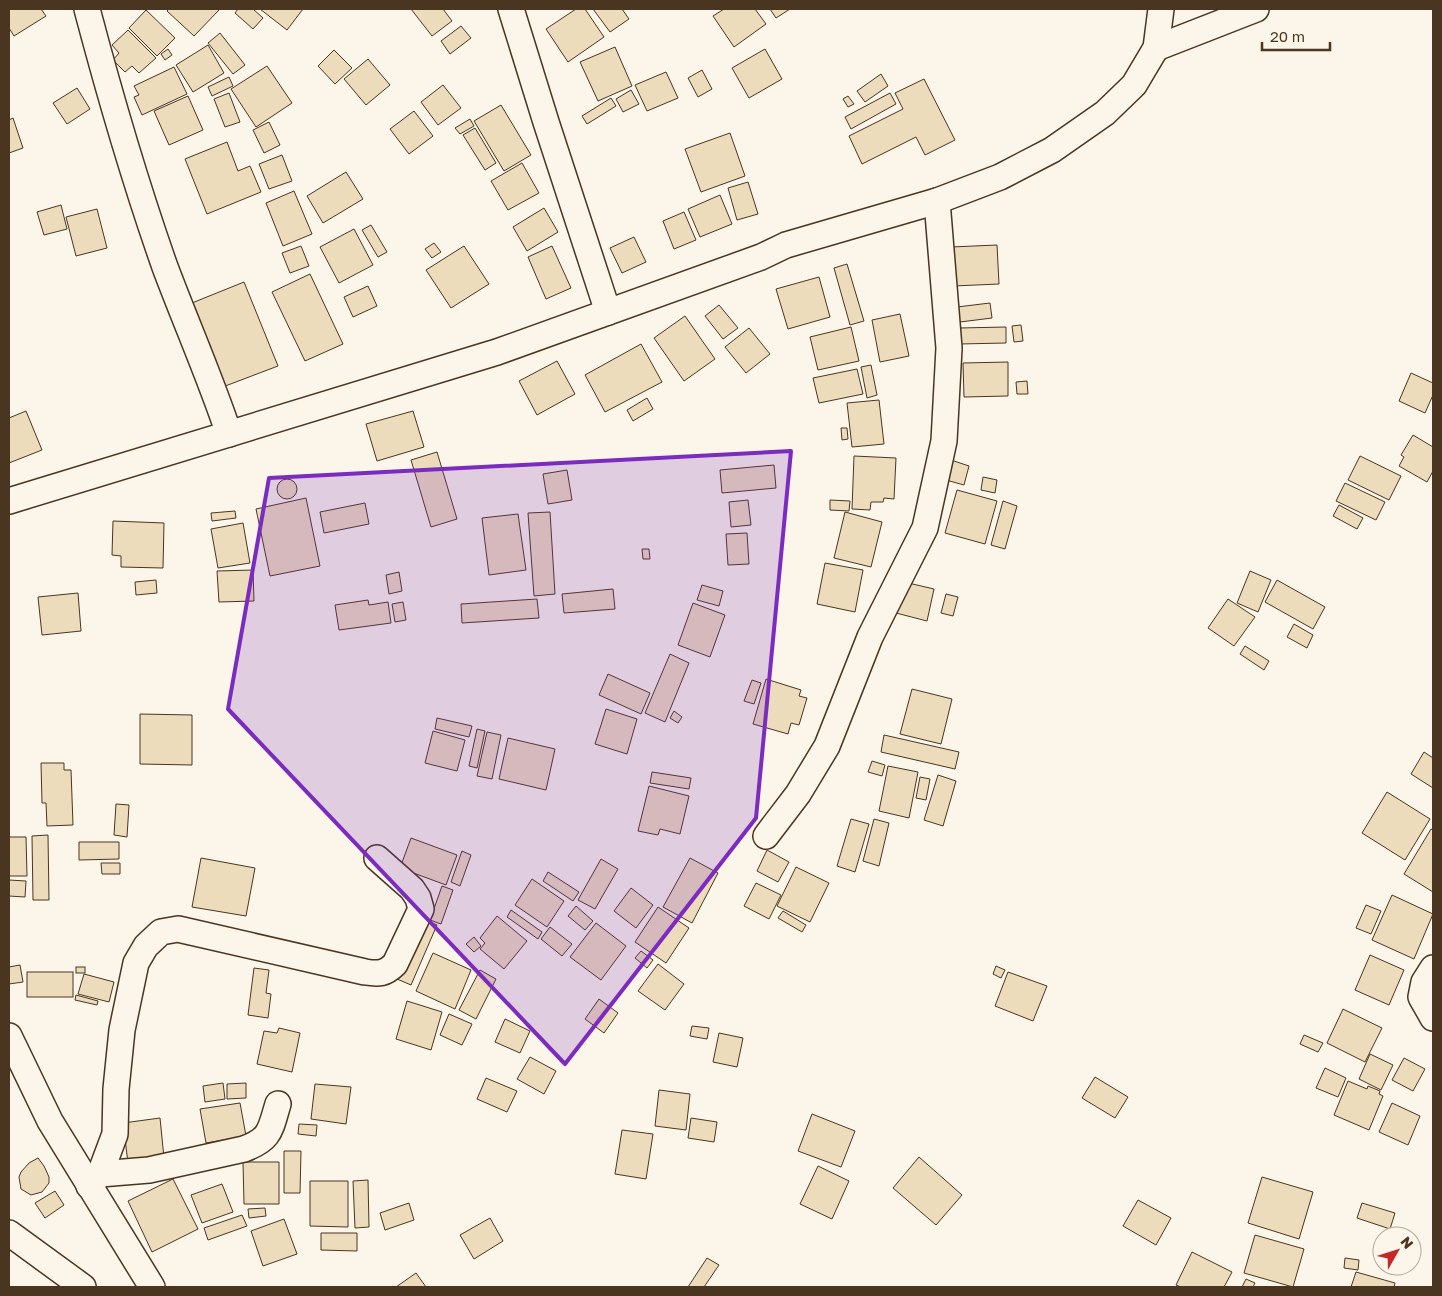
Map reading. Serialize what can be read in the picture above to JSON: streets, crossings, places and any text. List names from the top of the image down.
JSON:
{
  "scale_bar": "20 m",
  "north": "top right"
}
